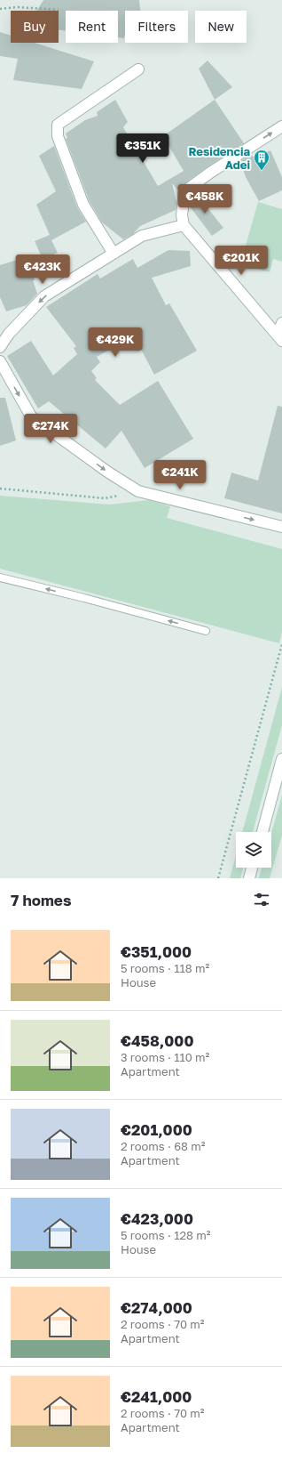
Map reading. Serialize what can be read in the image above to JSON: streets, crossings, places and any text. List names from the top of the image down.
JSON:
{
  "places": {
    "building": ["Residencia Adei"]
  },
  "page": {
    "chip": [
      "Buy",
      "Rent",
      "Filters",
      "New"
    ],
    "price": [
      "€351K",
      "€458K",
      "€201K",
      "€423K",
      "€429K",
      "€274K",
      "€241K"
    ],
    "heading": "7 homes",
    "list": [
      {
        "name": "€351,000",
        "note": "5 rooms · 118 m² · House"
      },
      {
        "name": "€458,000",
        "note": "3 rooms · 110 m² · Apartment"
      },
      {
        "name": "€201,000",
        "note": "2 rooms · 68 m² · Apartment"
      },
      {
        "name": "€423,000",
        "note": "5 rooms · 128 m² · House"
      },
      {
        "name": "€274,000",
        "note": "2 rooms · 70 m² · Apartment"
      },
      {
        "name": "€241,000",
        "note": "2 rooms · 70 m² · Apartment"
      }
    ]
  }
}
